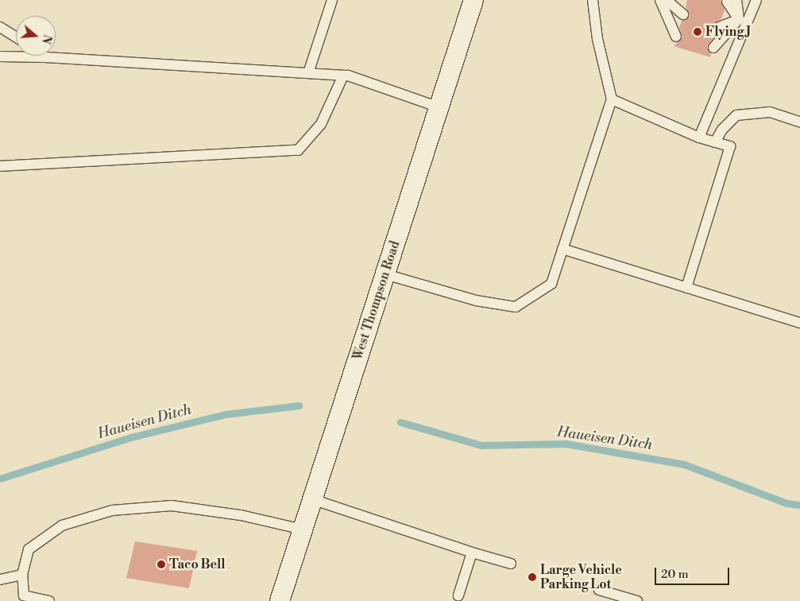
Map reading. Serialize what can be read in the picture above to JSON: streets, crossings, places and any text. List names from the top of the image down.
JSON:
{
  "streets": {
    "street": ["West Thompson Road"]
  },
  "water": ["Haueisen Ditch"],
  "places": ["Flying J", "Taco Bell", "Large Vehicle Parking Lot"],
  "scale_bar": "20 m",
  "north": "right"
}
